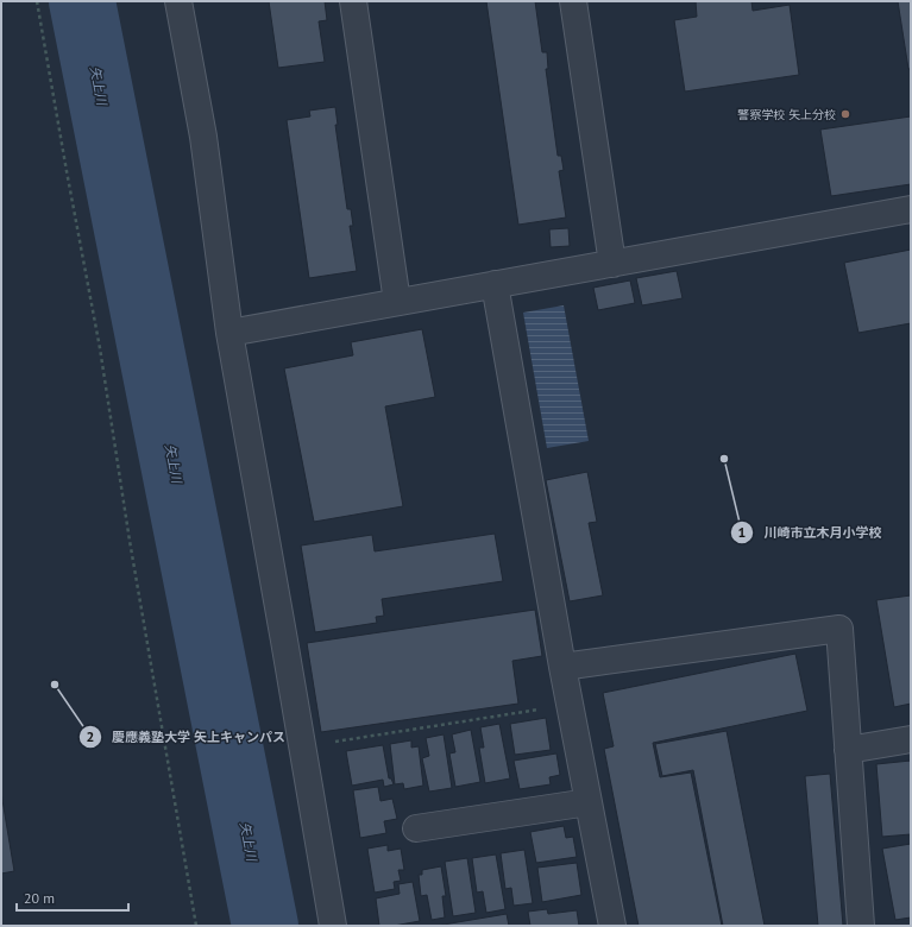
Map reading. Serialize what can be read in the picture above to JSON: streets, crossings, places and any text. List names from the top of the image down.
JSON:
{
  "water": ["矢上川"],
  "places": ["警察学校 矢上分校", "川崎市立木月小学校", "慶應義塾大学 矢上キャンパス"],
  "scale_bar": "20 m"
}
